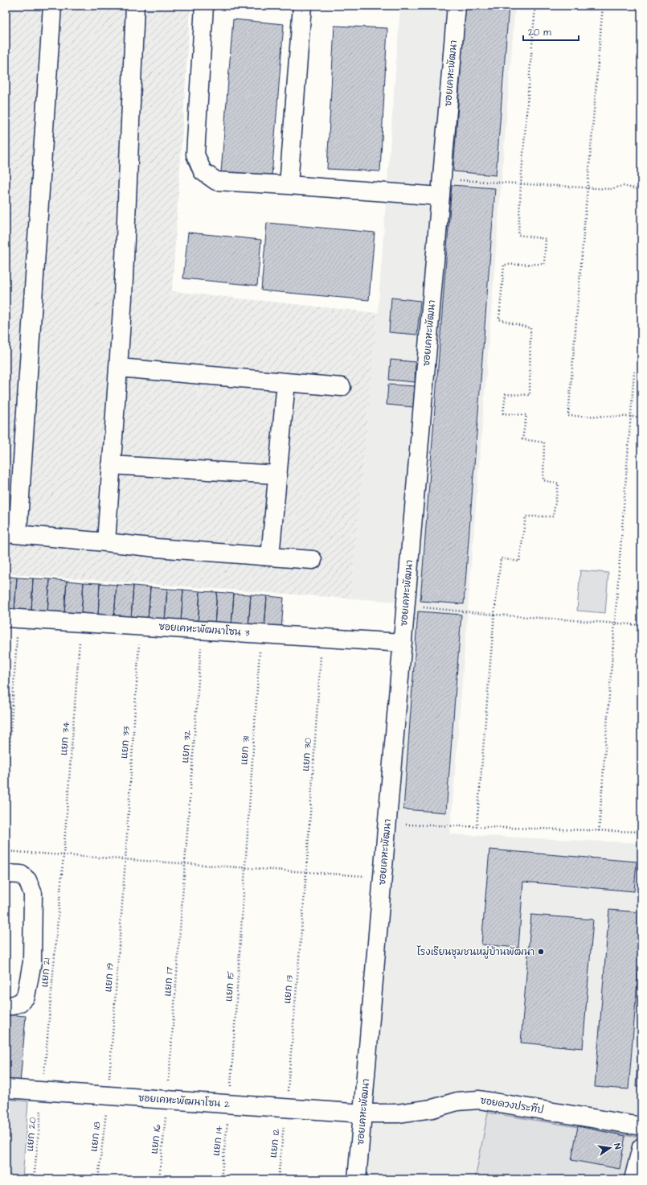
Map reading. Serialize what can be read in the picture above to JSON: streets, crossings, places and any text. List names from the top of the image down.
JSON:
{
  "streets": {
    "street": [
      "ซอยเคหะพัฒนา",
      "ซอยเคหะพัฒนาโซน 3",
      "ซอยเคหะพัฒนาโซน 2",
      "ซอยดวงประทีป"
    ],
    "path": [
      "แยก 34",
      "แยก 33",
      "แยก 32",
      "แยก 31",
      "แยก 30",
      "แยก 21",
      "แยก 19",
      "แยก 17",
      "แยก 15",
      "แยก 13",
      "แยก 20",
      "แยก 18",
      "แยก 16",
      "แยก 14",
      "แยก 12"
    ]
  },
  "crossings": [
    ["ซอยเคหะพัฒนา", "ซอยเคหะพัฒนาโซน 3"],
    ["ซอยเคหะพัฒนา", "ซอยเคหะพัฒนาโซน 2"],
    ["ซอยเคหะพัฒนา", "ซอยดวงประทีป"],
    ["ซอยเคหะพัฒนาโซน 3", "แยก 34"],
    ["ซอยเคหะพัฒนาโซน 3", "แยก 33"],
    ["ซอยเคหะพัฒนาโซน 3", "แยก 32"],
    ["ซอยเคหะพัฒนาโซน 3", "แยก 31"],
    ["ซอยเคหะพัฒนาโซน 3", "แยก 30"],
    ["แยก 34", "แยก 21"],
    ["แยก 33", "แยก 19"],
    ["แยก 32", "แยก 17"],
    ["แยก 31", "แยก 15"],
    ["แยก 30", "แยก 13"],
    ["แยก 21", "ซอยเคหะพัฒนาโซน 2"],
    ["แยก 21", "แยก 20"],
    ["แยก 19", "ซอยเคหะพัฒนาโซน 2"],
    ["แยก 19", "แยก 18"],
    ["แยก 17", "ซอยเคหะพัฒนาโซน 2"],
    ["แยก 17", "แยก 16"],
    ["แยก 15", "ซอยเคหะพัฒนาโซน 2"],
    ["แยก 15", "แยก 14"],
    ["แยก 13", "ซอยเคหะพัฒนาโซน 2"],
    ["แยก 13", "แยก 12"],
    ["ซอยเคหะพัฒนาโซน 2", "ซอยดวงประทีป"],
    ["ซอยเคหะพัฒนาโซน 2", "แยก 20"],
    ["ซอยเคหะพัฒนาโซน 2", "แยก 18"],
    ["ซอยเคหะพัฒนาโซน 2", "แยก 16"],
    ["ซอยเคหะพัฒนาโซน 2", "แยก 14"],
    ["ซอยเคหะพัฒนาโซน 2", "แยก 12"]
  ],
  "places": ["โรงเรียนชุมชนหมู่บ้านพัฒนา"],
  "scale_bar": "20 m",
  "north": "right"
}
